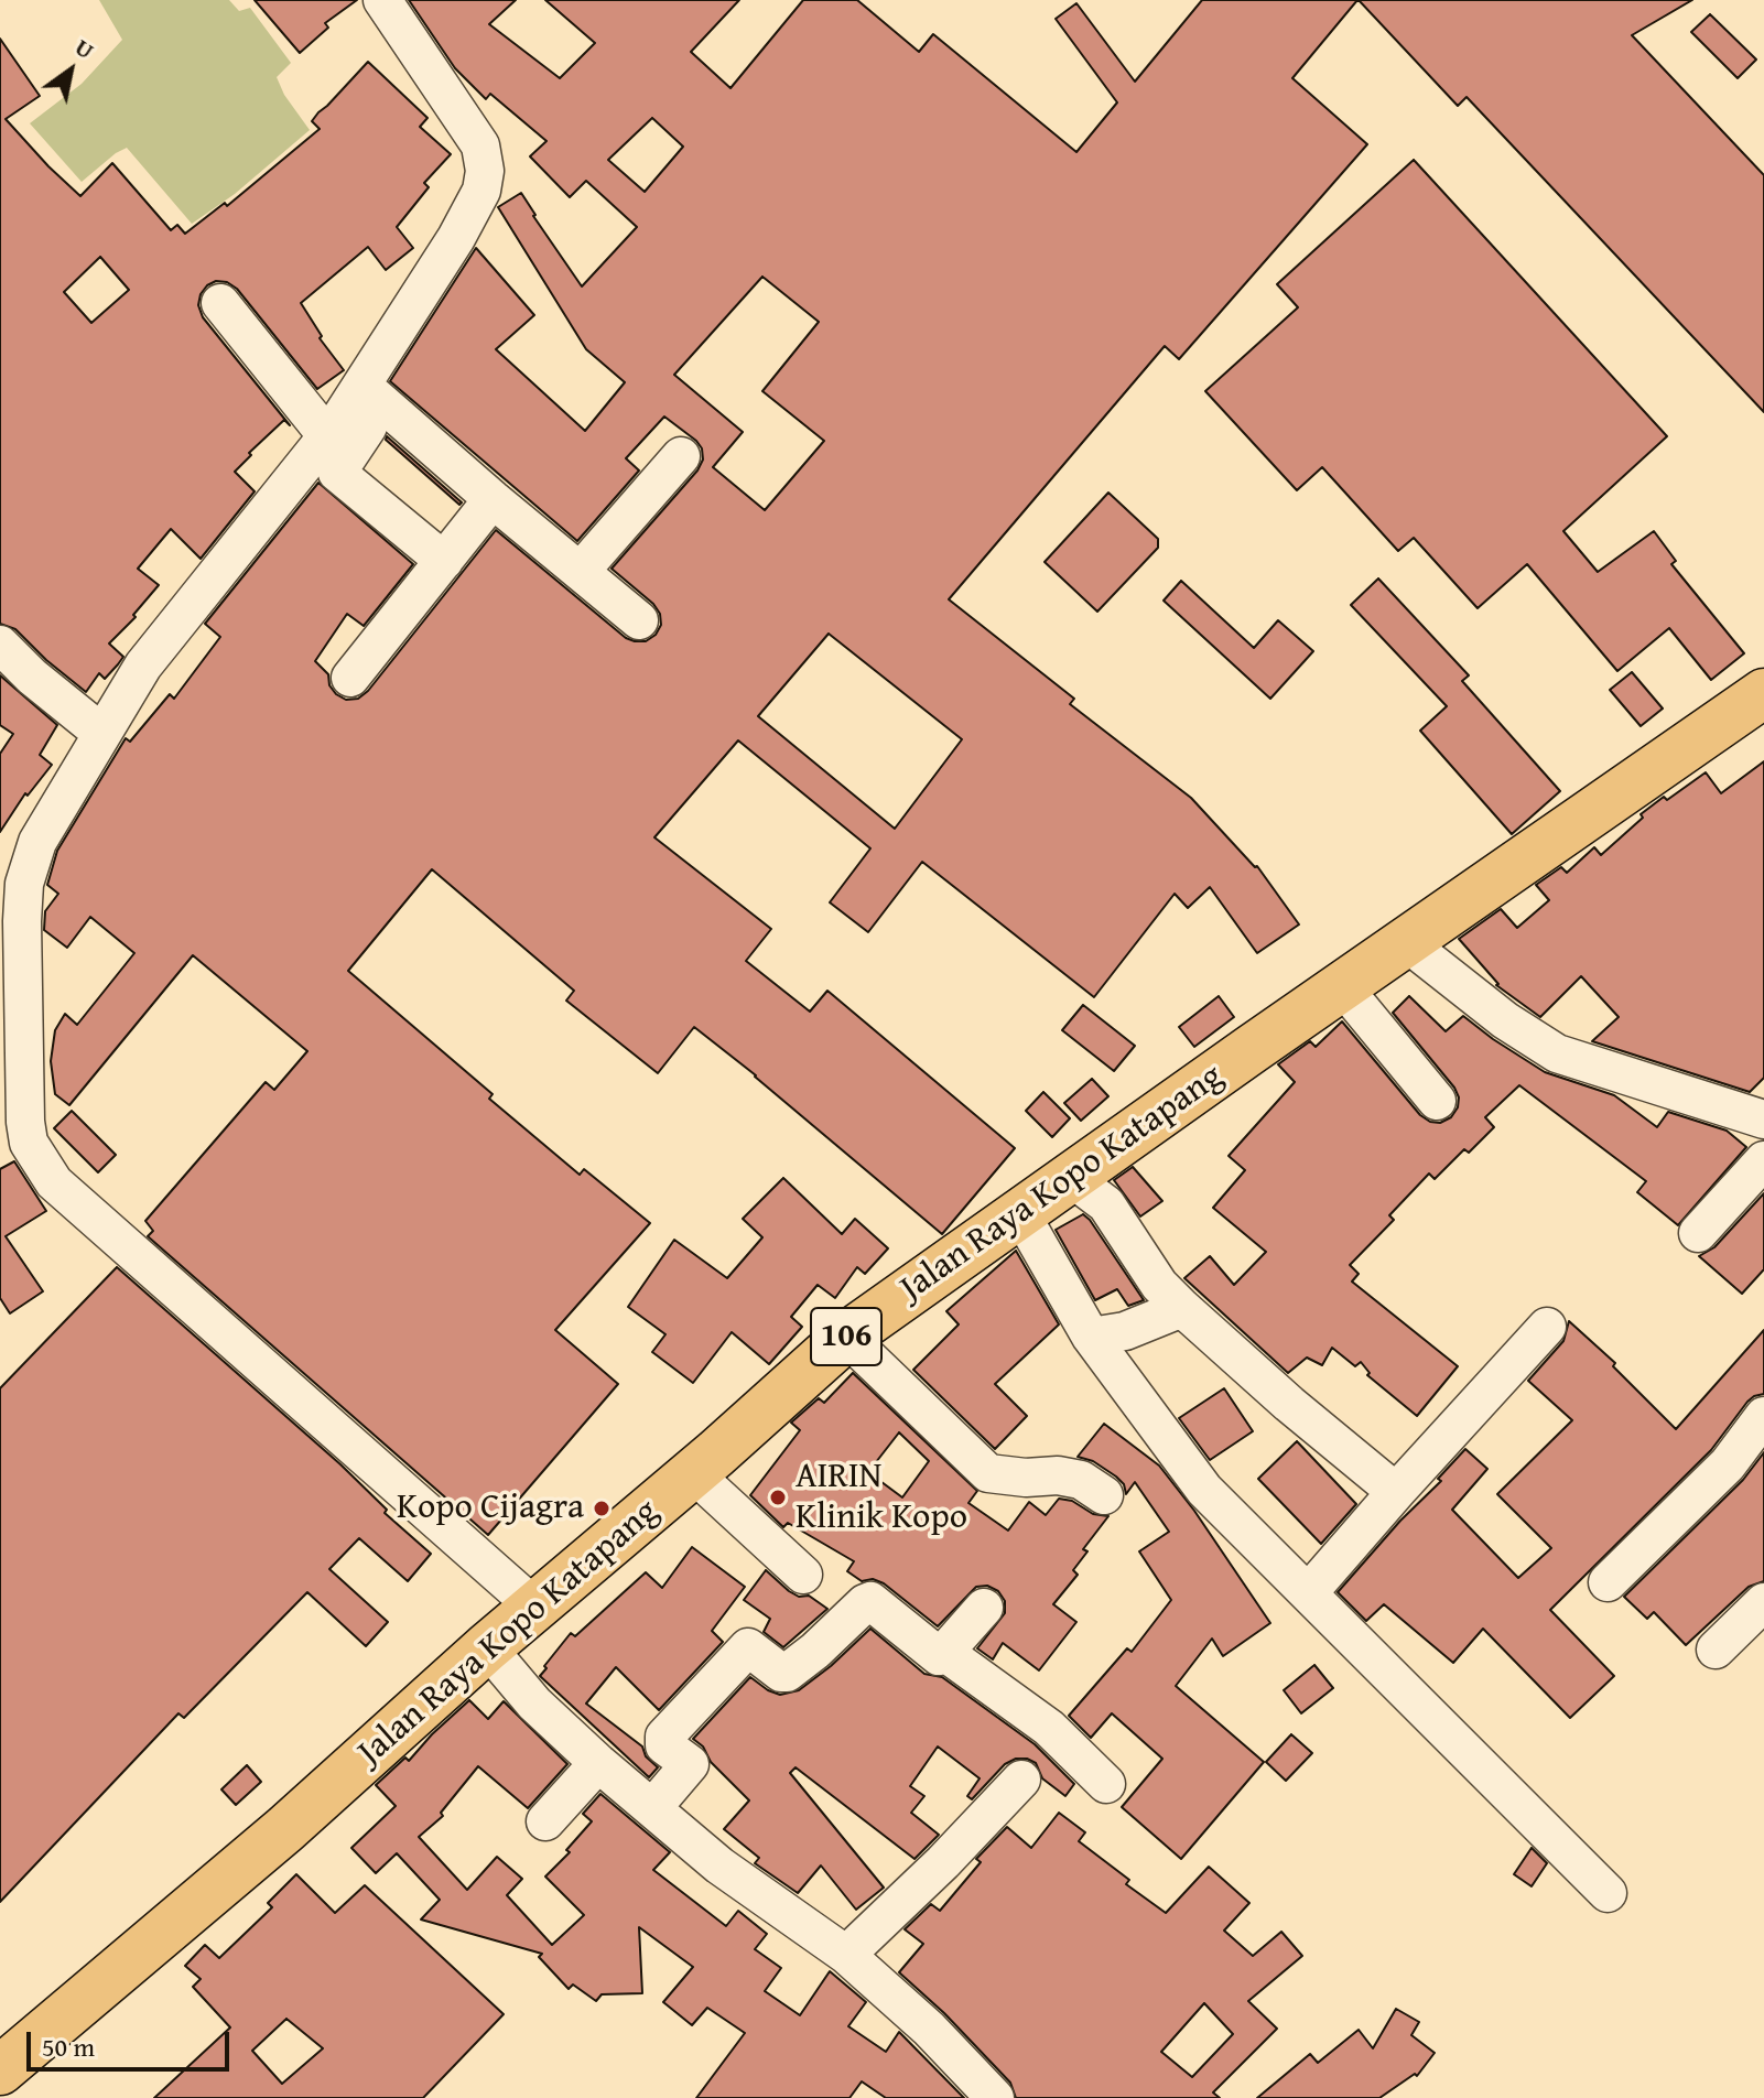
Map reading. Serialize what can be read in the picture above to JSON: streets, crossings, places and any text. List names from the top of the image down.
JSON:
{
  "streets": {
    "main road": ["Jalan Raya Kopo Katapang", "106"]
  },
  "places": ["AIRIN Klinik Kopo", "Kopo Cijagra"],
  "scale_bar": "50 m",
  "north": "top right"
}
